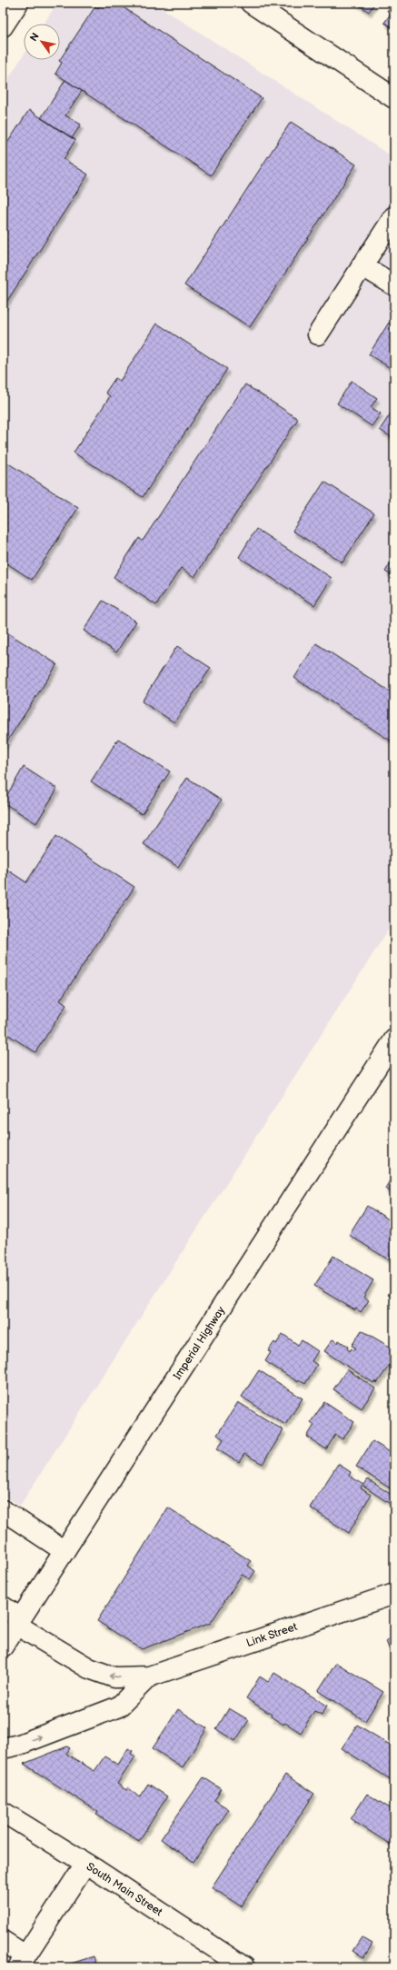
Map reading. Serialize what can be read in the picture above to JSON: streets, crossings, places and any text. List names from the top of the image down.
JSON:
{
  "streets": {
    "main road": ["Imperial Highway", "Link Street", "South Main Street"]
  },
  "crossings": [
    ["Imperial Highway", "Link Street"]
  ],
  "north": "top left"
}
